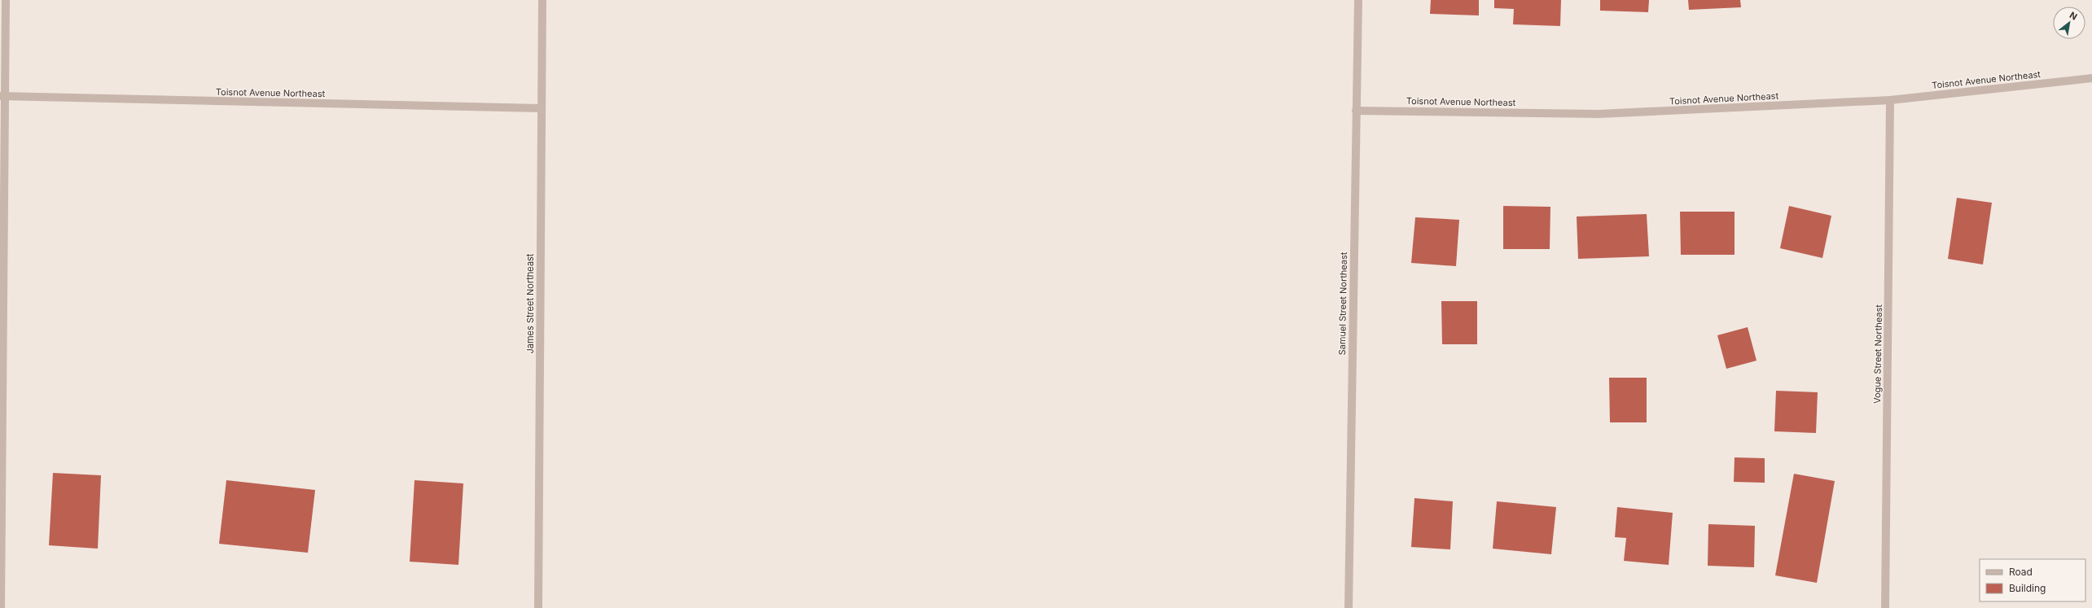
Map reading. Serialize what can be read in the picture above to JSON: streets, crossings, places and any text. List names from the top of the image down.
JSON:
{
  "streets": {
    "street": [
      "Toisnot Avenue Northeast",
      "James Street Northeast",
      "Samuel Street Northeast",
      "Vogue Street Northeast"
    ]
  },
  "crossings": [
    ["Toisnot Avenue Northeast", "James Street Northeast"],
    ["Toisnot Avenue Northeast", "Samuel Street Northeast"],
    ["Toisnot Avenue Northeast", "Vogue Street Northeast"]
  ],
  "legend": ["Road", "Building"],
  "north": "top right"
}
